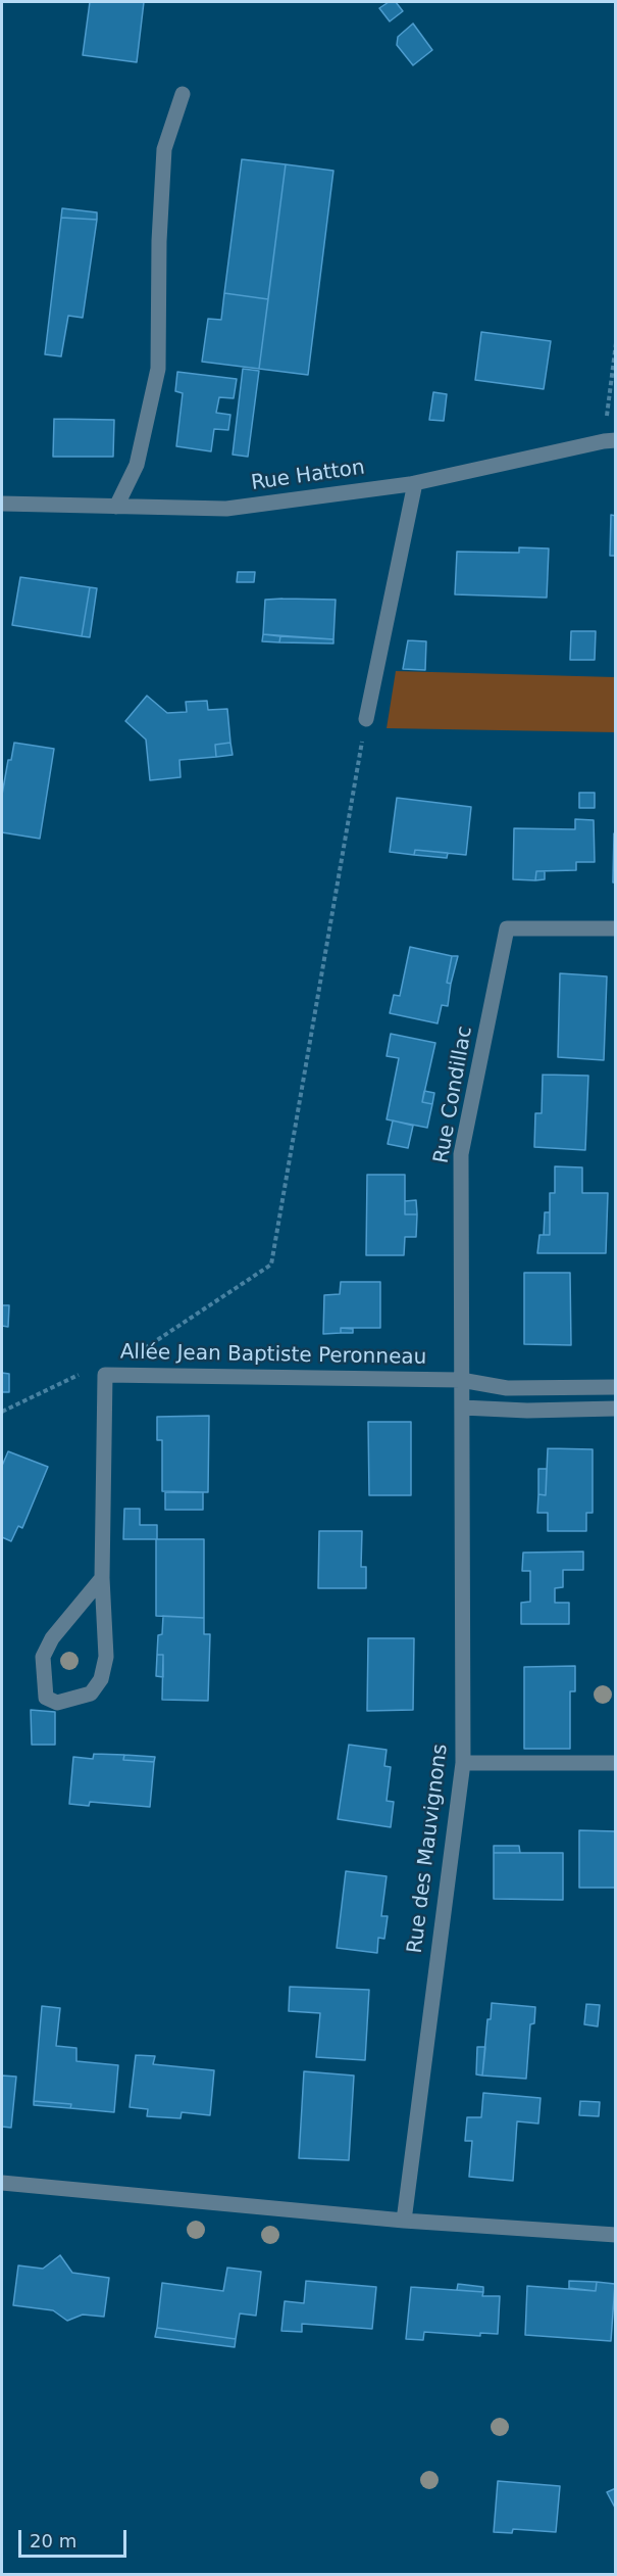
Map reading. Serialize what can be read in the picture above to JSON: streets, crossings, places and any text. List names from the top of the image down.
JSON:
{
  "streets": {
    "street": [
      "Rue Hatton",
      "Rue Condillac",
      "Allée Jean Baptiste Peronneau",
      "Rue des Mauvignons"
    ]
  },
  "crossings": [
    ["Rue Condillac", "Allée Jean Baptiste Peronneau"],
    ["Rue Condillac", "Rue des Mauvignons"],
    ["Allée Jean Baptiste Peronneau", "Rue des Mauvignons"]
  ],
  "scale_bar": "20 m"
}
